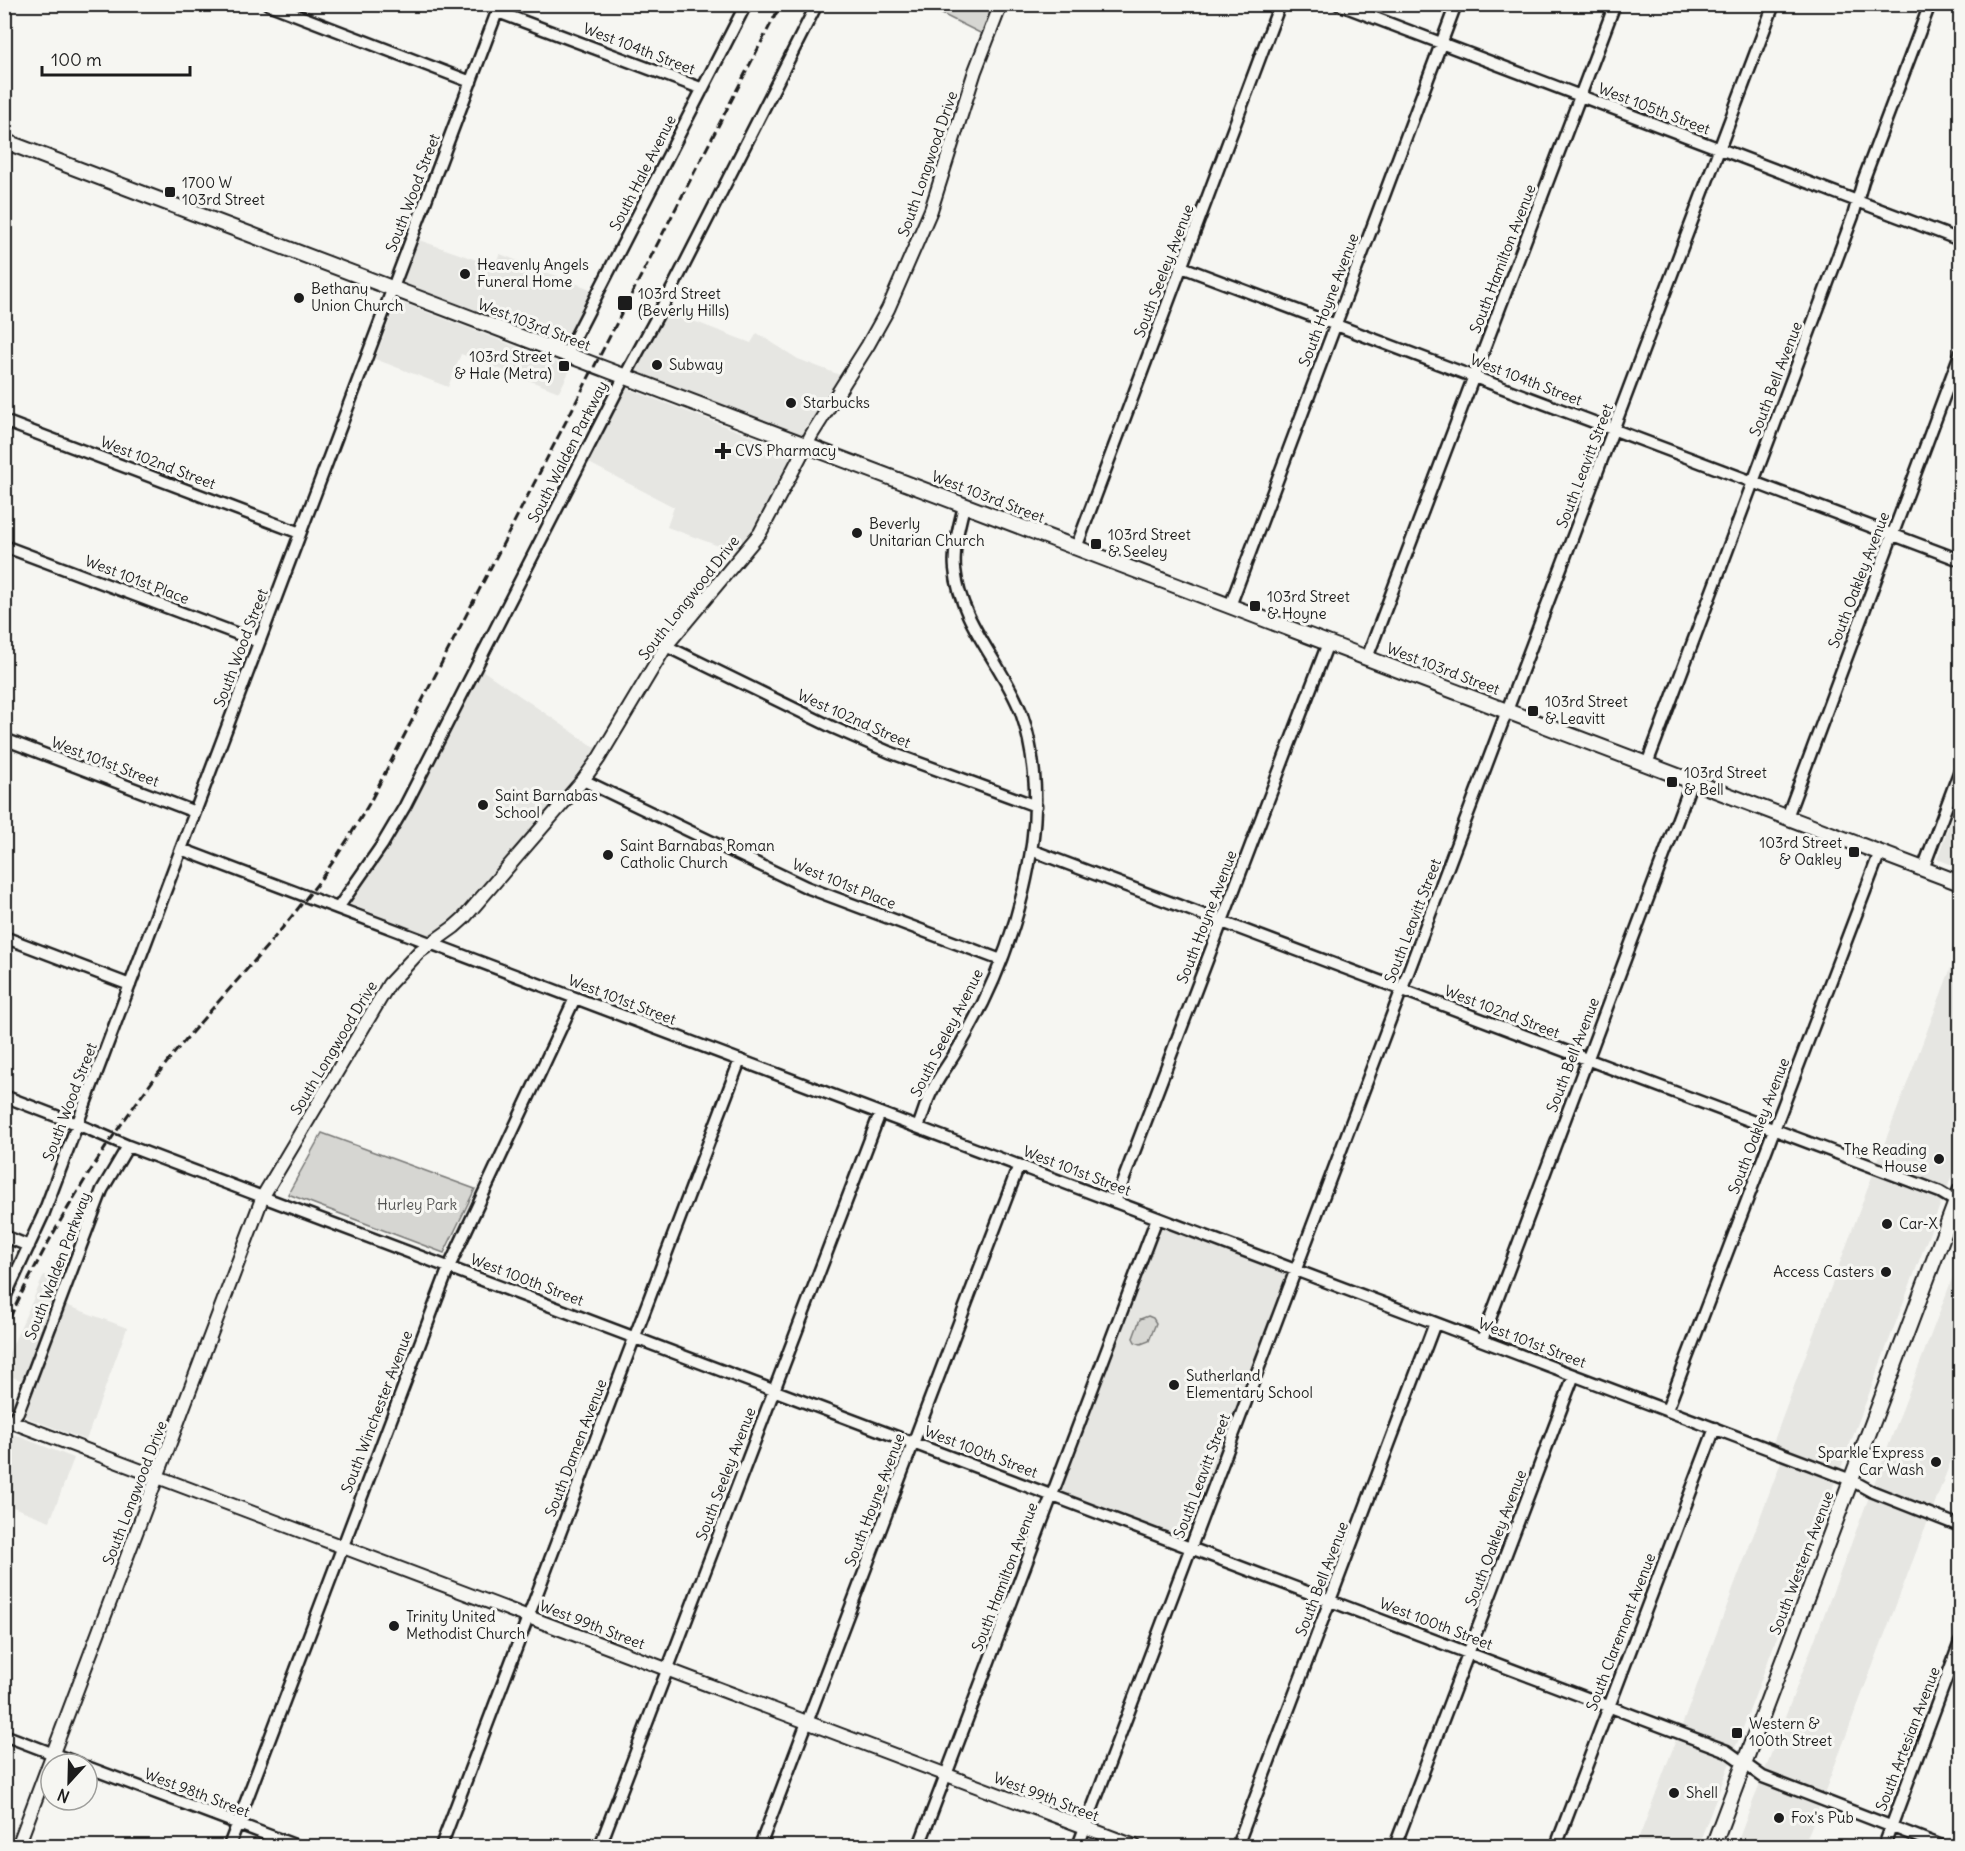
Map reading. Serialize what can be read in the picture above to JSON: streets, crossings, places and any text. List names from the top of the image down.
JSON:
{
  "streets": {
    "main road": ["West 103rd Street", "South Western Avenue"],
    "street": [
      "West 104th Street",
      "West 105th Street",
      "South Longwood Drive",
      "South Hale Avenue",
      "South Wood Street",
      "South Hamilton Avenue",
      "South Seeley Avenue",
      "South Hoyne Avenue",
      "South Bell Avenue",
      "South Walden Parkway",
      "West 102nd Street",
      "South Leavitt Street",
      "West 101st Place",
      "South Oakley Avenue",
      "West 101st Street",
      "West 100th Street",
      "South Winchester Avenue",
      "South Damen Avenue",
      "West 99th Street",
      "South Claremont Avenue",
      "South Artesian Avenue",
      "West 98th Street"
    ]
  },
  "crossings": [
    ["West 104th Street", "South Hale Avenue"],
    ["West 104th Street", "South Wood Street"],
    ["West 104th Street", "South Hamilton Avenue"],
    ["West 104th Street", "South Seeley Avenue"],
    ["West 104th Street", "South Hoyne Avenue"],
    ["West 104th Street", "South Bell Avenue"],
    ["West 104th Street", "South Leavitt Street"],
    ["West 104th Street", "South Oakley Avenue"],
    ["West 105th Street", "South Hamilton Avenue"],
    ["West 105th Street", "South Hoyne Avenue"],
    ["West 105th Street", "South Bell Avenue"],
    ["West 105th Street", "South Leavitt Street"],
    ["South Longwood Drive", "West 103rd Street"],
    ["South Longwood Drive", "West 102nd Street"],
    ["South Longwood Drive", "West 101st Place"],
    ["South Longwood Drive", "West 101st Street"],
    ["South Longwood Drive", "West 100th Street"],
    ["South Longwood Drive", "West 99th Street"],
    ["South Hale Avenue", "West 103rd Street"],
    ["South Wood Street", "West 103rd Street"],
    ["South Wood Street", "West 102nd Street"],
    ["South Wood Street", "West 101st Place"],
    ["South Wood Street", "West 101st Street"],
    ["South Wood Street", "West 100th Street"],
    ["South Hamilton Avenue", "West 103rd Street"],
    ["South Hamilton Avenue", "West 101st Street"],
    ["South Hamilton Avenue", "West 100th Street"],
    ["South Hamilton Avenue", "West 99th Street"],
    ["South Seeley Avenue", "West 103rd Street"],
    ["South Seeley Avenue", "West 102nd Street"],
    ["South Seeley Avenue", "West 101st Place"],
    ["South Seeley Avenue", "West 101st Street"],
    ["South Seeley Avenue", "West 100th Street"],
    ["South Seeley Avenue", "West 99th Street"],
    ["South Hoyne Avenue", "West 103rd Street"],
    ["South Hoyne Avenue", "West 102nd Street"],
    ["South Hoyne Avenue", "West 101st Street"],
    ["South Hoyne Avenue", "West 100th Street"],
    ["South Hoyne Avenue", "West 99th Street"],
    ["West 103rd Street", "South Bell Avenue"],
    ["West 103rd Street", "South Walden Parkway"],
    ["West 103rd Street", "South Leavitt Street"],
    ["West 103rd Street", "South Oakley Avenue"],
    ["South Bell Avenue", "West 102nd Street"],
    ["South Bell Avenue", "West 101st Street"],
    ["South Bell Avenue", "West 100th Street"],
    ["South Walden Parkway", "West 101st Street"],
    ["South Walden Parkway", "West 100th Street"],
    ["South Walden Parkway", "West 99th Street"],
    ["West 102nd Street", "South Leavitt Street"],
    ["West 102nd Street", "South Oakley Avenue"],
    ["West 102nd Street", "South Western Avenue"],
    ["South Leavitt Street", "West 101st Street"],
    ["South Leavitt Street", "West 100th Street"],
    ["South Leavitt Street", "West 99th Street"],
    ["South Oakley Avenue", "West 101st Street"],
    ["South Oakley Avenue", "West 100th Street"],
    ["West 101st Street", "South Winchester Avenue"],
    ["West 101st Street", "South Damen Avenue"],
    ["West 101st Street", "South Western Avenue"],
    ["West 101st Street", "South Claremont Avenue"],
    ["West 100th Street", "South Winchester Avenue"],
    ["West 100th Street", "South Damen Avenue"],
    ["West 100th Street", "South Western Avenue"],
    ["West 100th Street", "South Claremont Avenue"],
    ["West 100th Street", "South Artesian Avenue"],
    ["South Winchester Avenue", "West 99th Street"],
    ["South Winchester Avenue", "West 98th Street"],
    ["South Damen Avenue", "West 99th Street"]
  ],
  "parks": ["Hurley Park"],
  "places": {
    "transit": [
      "1700 W 103rd Street",
      "103rd Street (Beverly Hills)",
      "103rd Street & Hale (Metra)",
      "103rd Street & Seeley",
      "103rd Street & Hoyne",
      "103rd Street & Leavitt",
      "103rd Street & Bell",
      "103rd Street & Oakley",
      "Western & 100th Street"
    ],
    "other": [
      "Heavenly Angels Funeral Home",
      "Bethany Union Church",
      "Subway",
      "Starbucks",
      "Beverly Unitarian Church",
      "Saint Barnabas School",
      "Saint Barnabas Roman Catholic Church",
      "The Reading House",
      "Car-X",
      "Access Casters",
      "Sutherland Elementary School",
      "Sparkle Express Car Wash",
      "Trinity United Methodist Church",
      "Shell",
      "Fox's Pub"
    ],
    "health": ["CVS Pharmacy"]
  },
  "scale_bar": "100 m",
  "north": "bottom"
}
